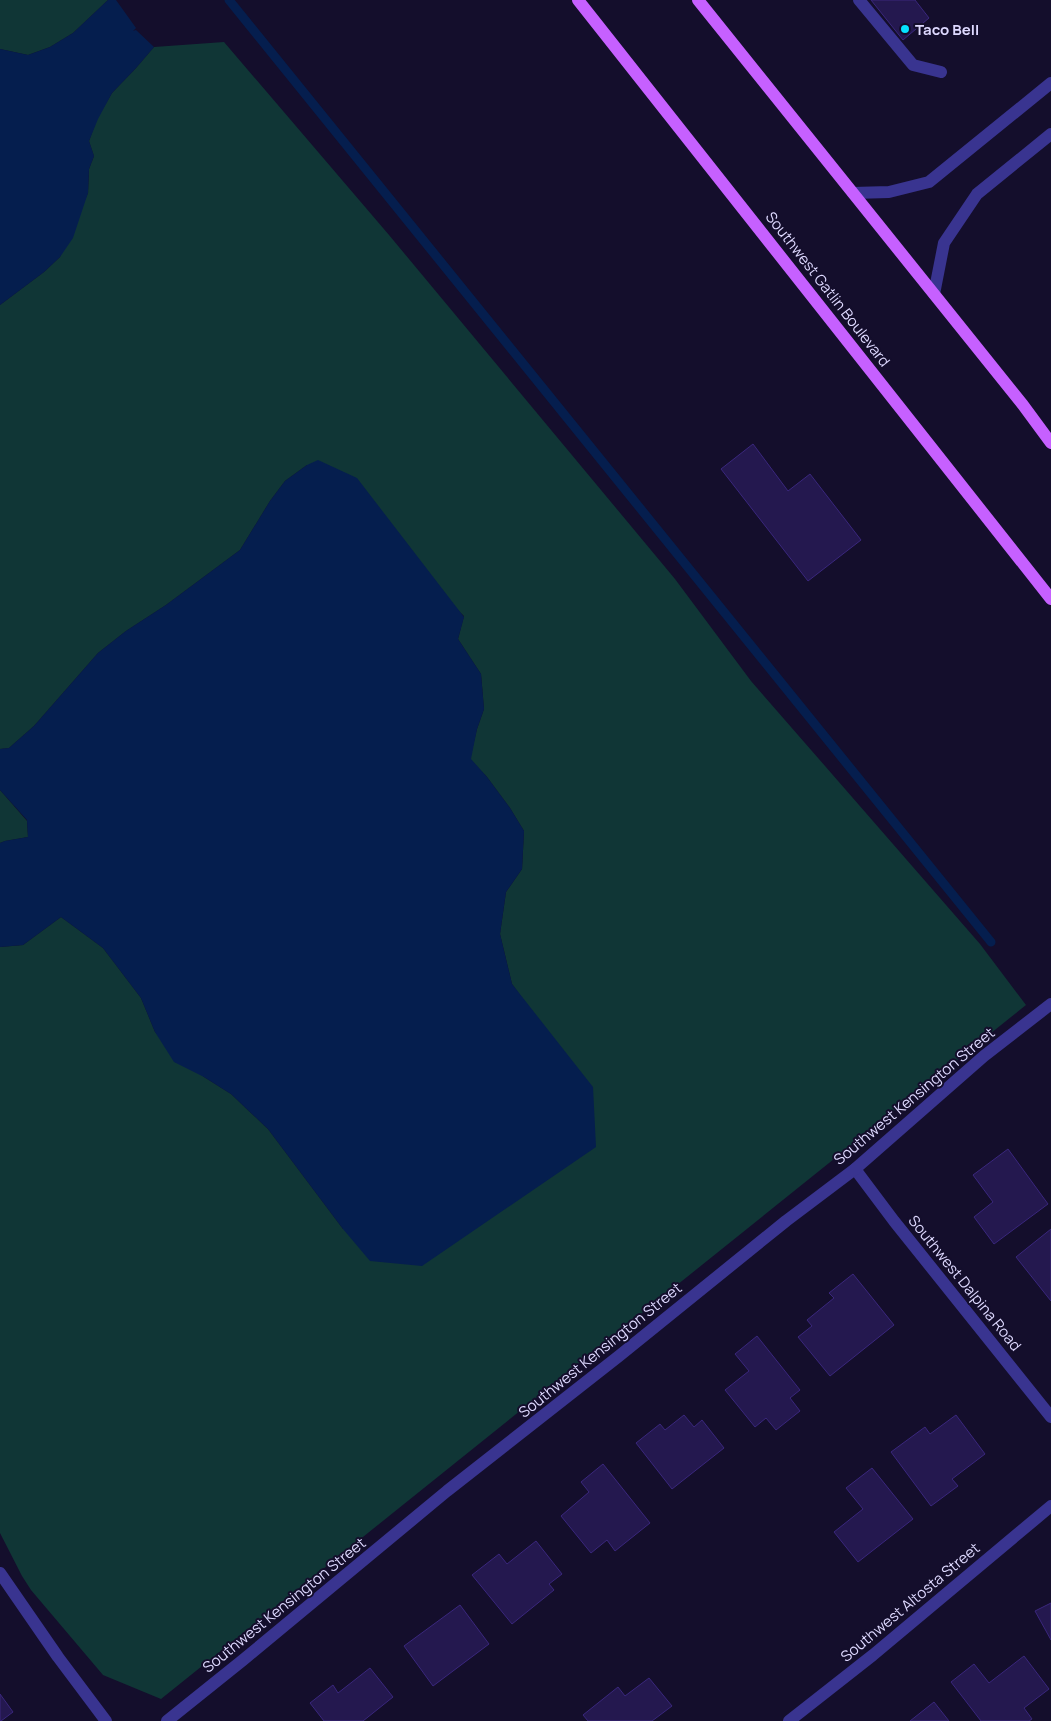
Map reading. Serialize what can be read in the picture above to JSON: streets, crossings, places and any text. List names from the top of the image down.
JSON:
{
  "streets": {
    "main road": ["Southwest Gatlin Boulevard"],
    "street": ["Southwest Kensington Street", "Southwest Dalpina Road", "Southwest Altosta Street"]
  },
  "crossings": [
    ["Southwest Kensington Street", "Southwest Dalpina Road"]
  ],
  "places": ["Taco Bell"]
}
